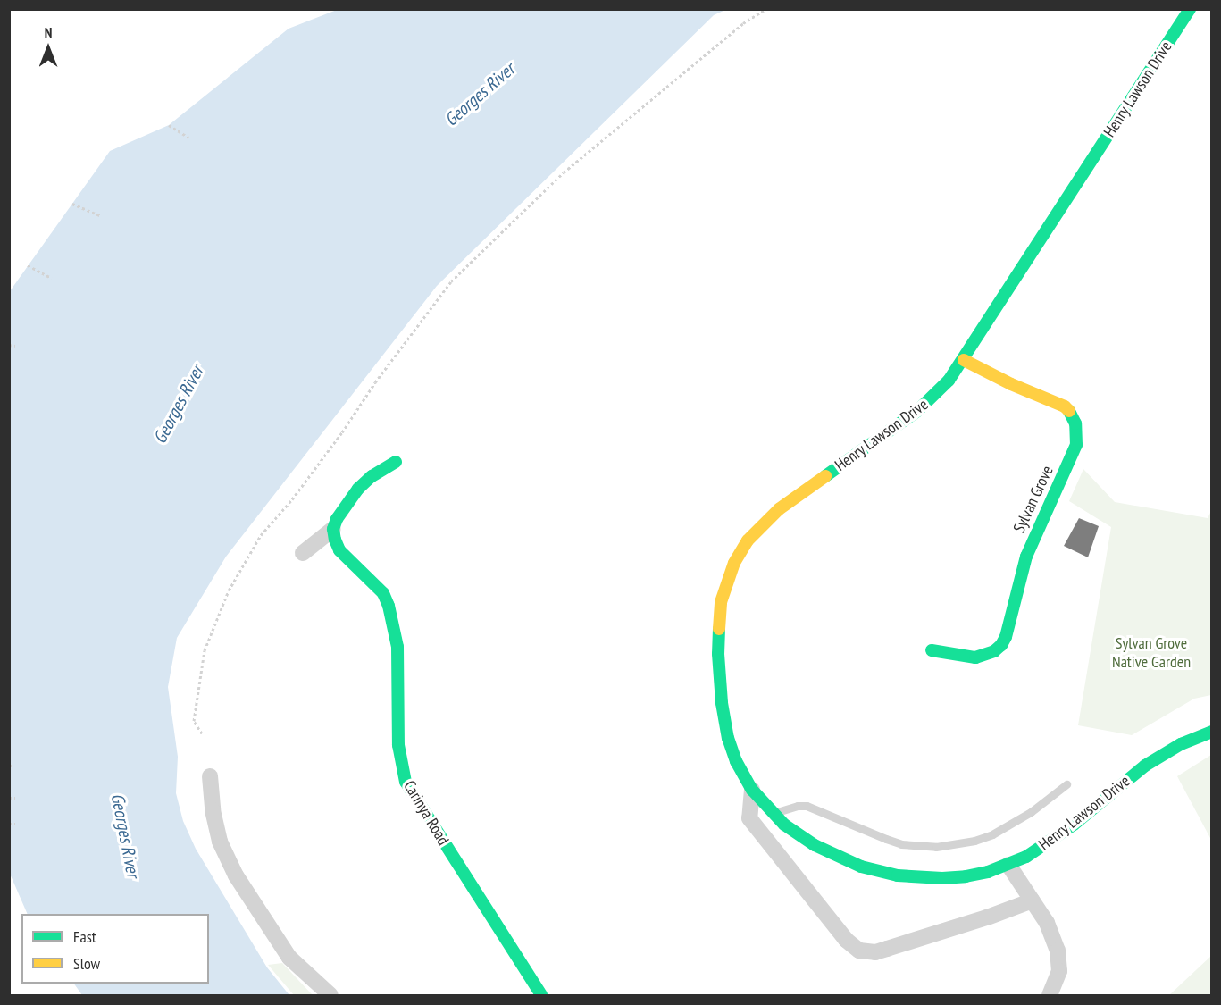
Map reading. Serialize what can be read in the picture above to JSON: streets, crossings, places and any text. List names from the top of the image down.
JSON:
{
  "streets": {
    "main road": ["Henry Lawson Drive", "Sylvan Grove", "Carinya Road"]
  },
  "crossings": [
    ["Henry Lawson Drive", "Sylvan Grove"]
  ],
  "water": ["Georges River"],
  "parks": ["Sylvan Grove Native Garden"],
  "legend": ["Fast", "Slow"],
  "north": "top"
}
